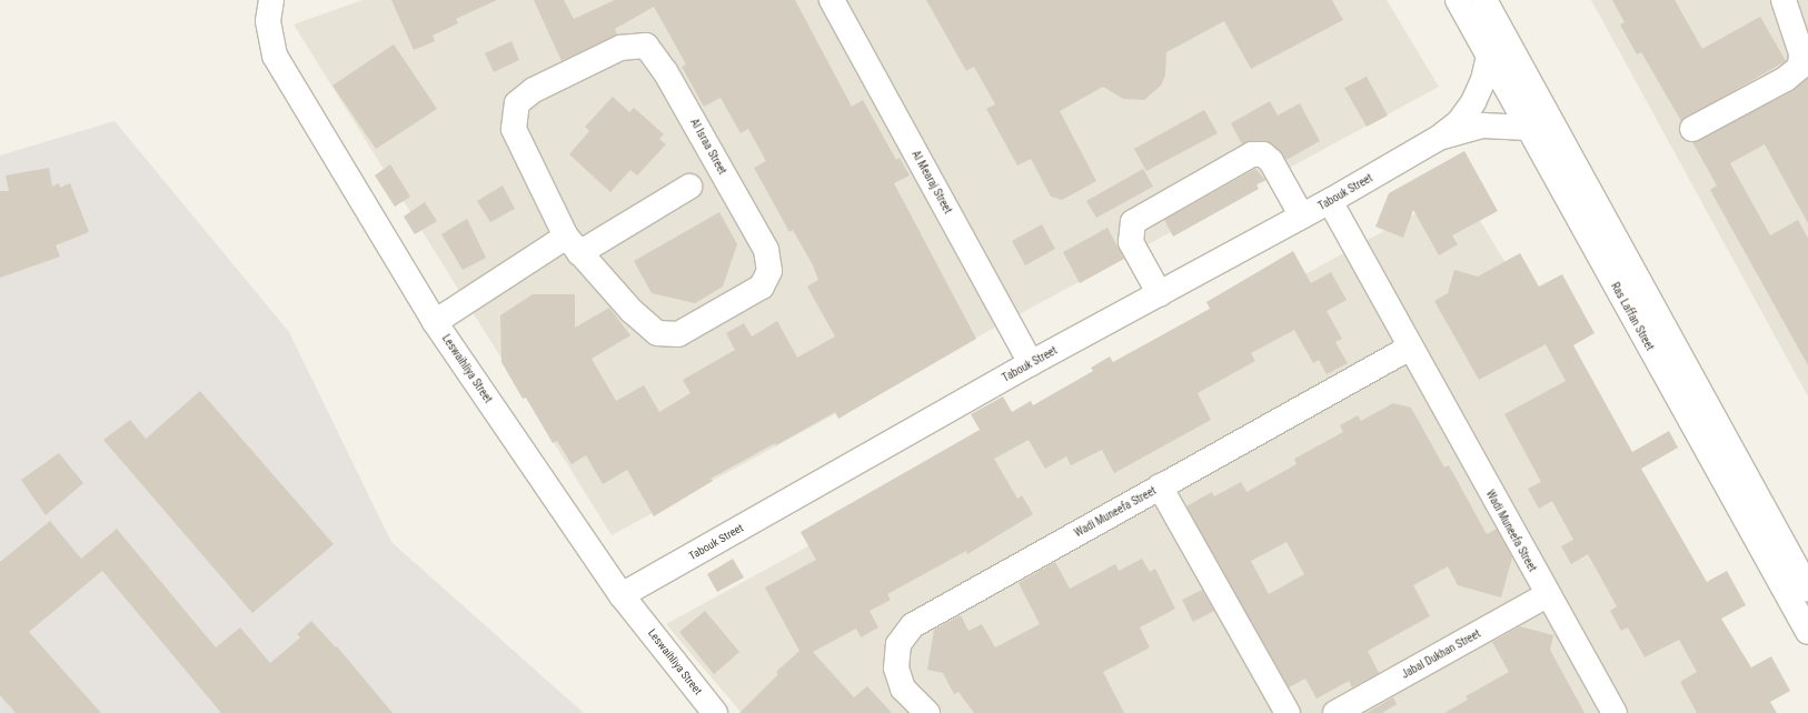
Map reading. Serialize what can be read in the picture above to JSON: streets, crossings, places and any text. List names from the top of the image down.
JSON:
{
  "streets": {
    "street": [
      "Al Israa Street",
      "Al Mearaj Street",
      "Tabouk Street",
      "Ras Laffan Street",
      "Leswaihliya Street",
      "Wadi Muneefa Street",
      "Jabal Dukhan Street"
    ]
  },
  "crossings": [
    ["Al Mearaj Street", "Tabouk Street"],
    ["Tabouk Street", "Ras Laffan Street"],
    ["Tabouk Street", "Leswaihliya Street"],
    ["Tabouk Street", "Wadi Muneefa Street"],
    ["Wadi Muneefa Street", "Jabal Dukhan Street"]
  ]
}
